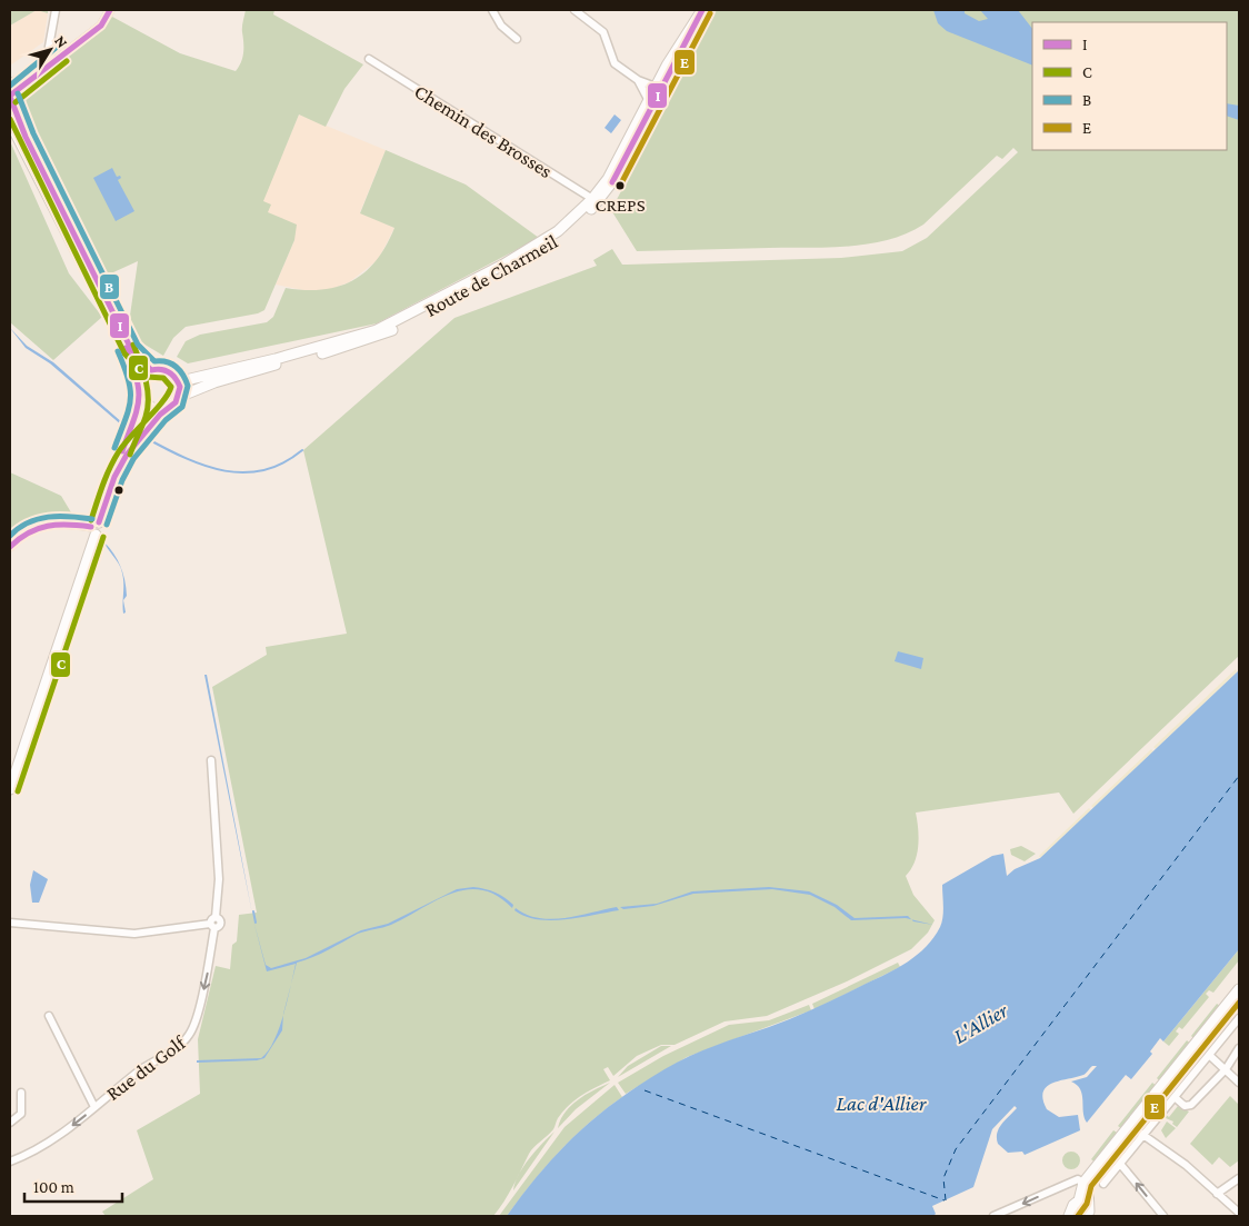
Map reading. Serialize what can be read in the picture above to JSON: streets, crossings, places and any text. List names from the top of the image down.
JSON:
{
  "streets": {
    "main road": ["Route de Charmeil"],
    "street": ["Chemin des Brosses", "Rue du Golf"]
  },
  "crossings": [
    ["Chemin des Brosses", "Route de Charmeil"]
  ],
  "one_way": ["Rue du Golf"],
  "water": ["L'Allier", "Lac d'Allier"],
  "places": ["CREPS"],
  "lines": [
    "transit line I",
    "transit line E",
    "transit line B",
    "transit line C"
  ],
  "legend": [
    "I",
    "C",
    "B",
    "E"
  ],
  "scale_bar": "100 m",
  "north": "top right"
}
